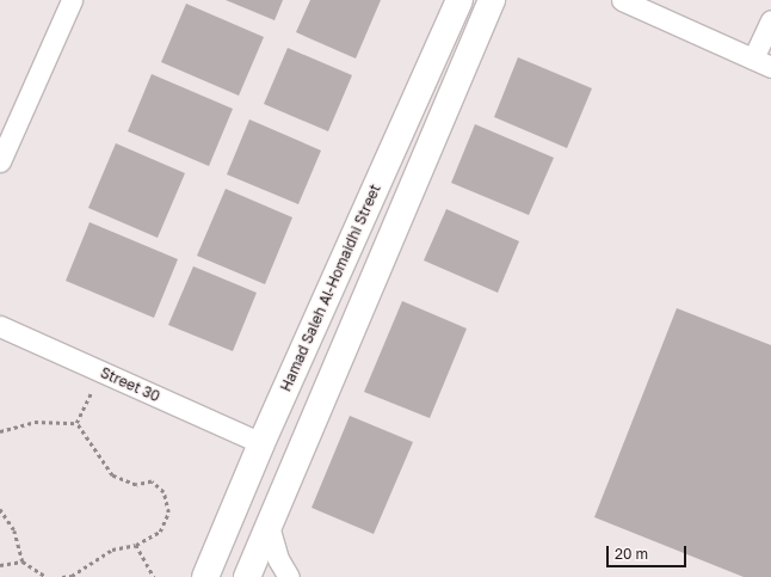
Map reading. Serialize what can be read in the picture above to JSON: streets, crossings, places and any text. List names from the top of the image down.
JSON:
{
  "streets": {
    "street": ["Hamad Saleh Al-Homaidhi Street", "Street 30"]
  },
  "crossings": [
    ["Hamad Saleh Al-Homaidhi Street", "Street 30"]
  ],
  "scale_bar": "20 m"
}
